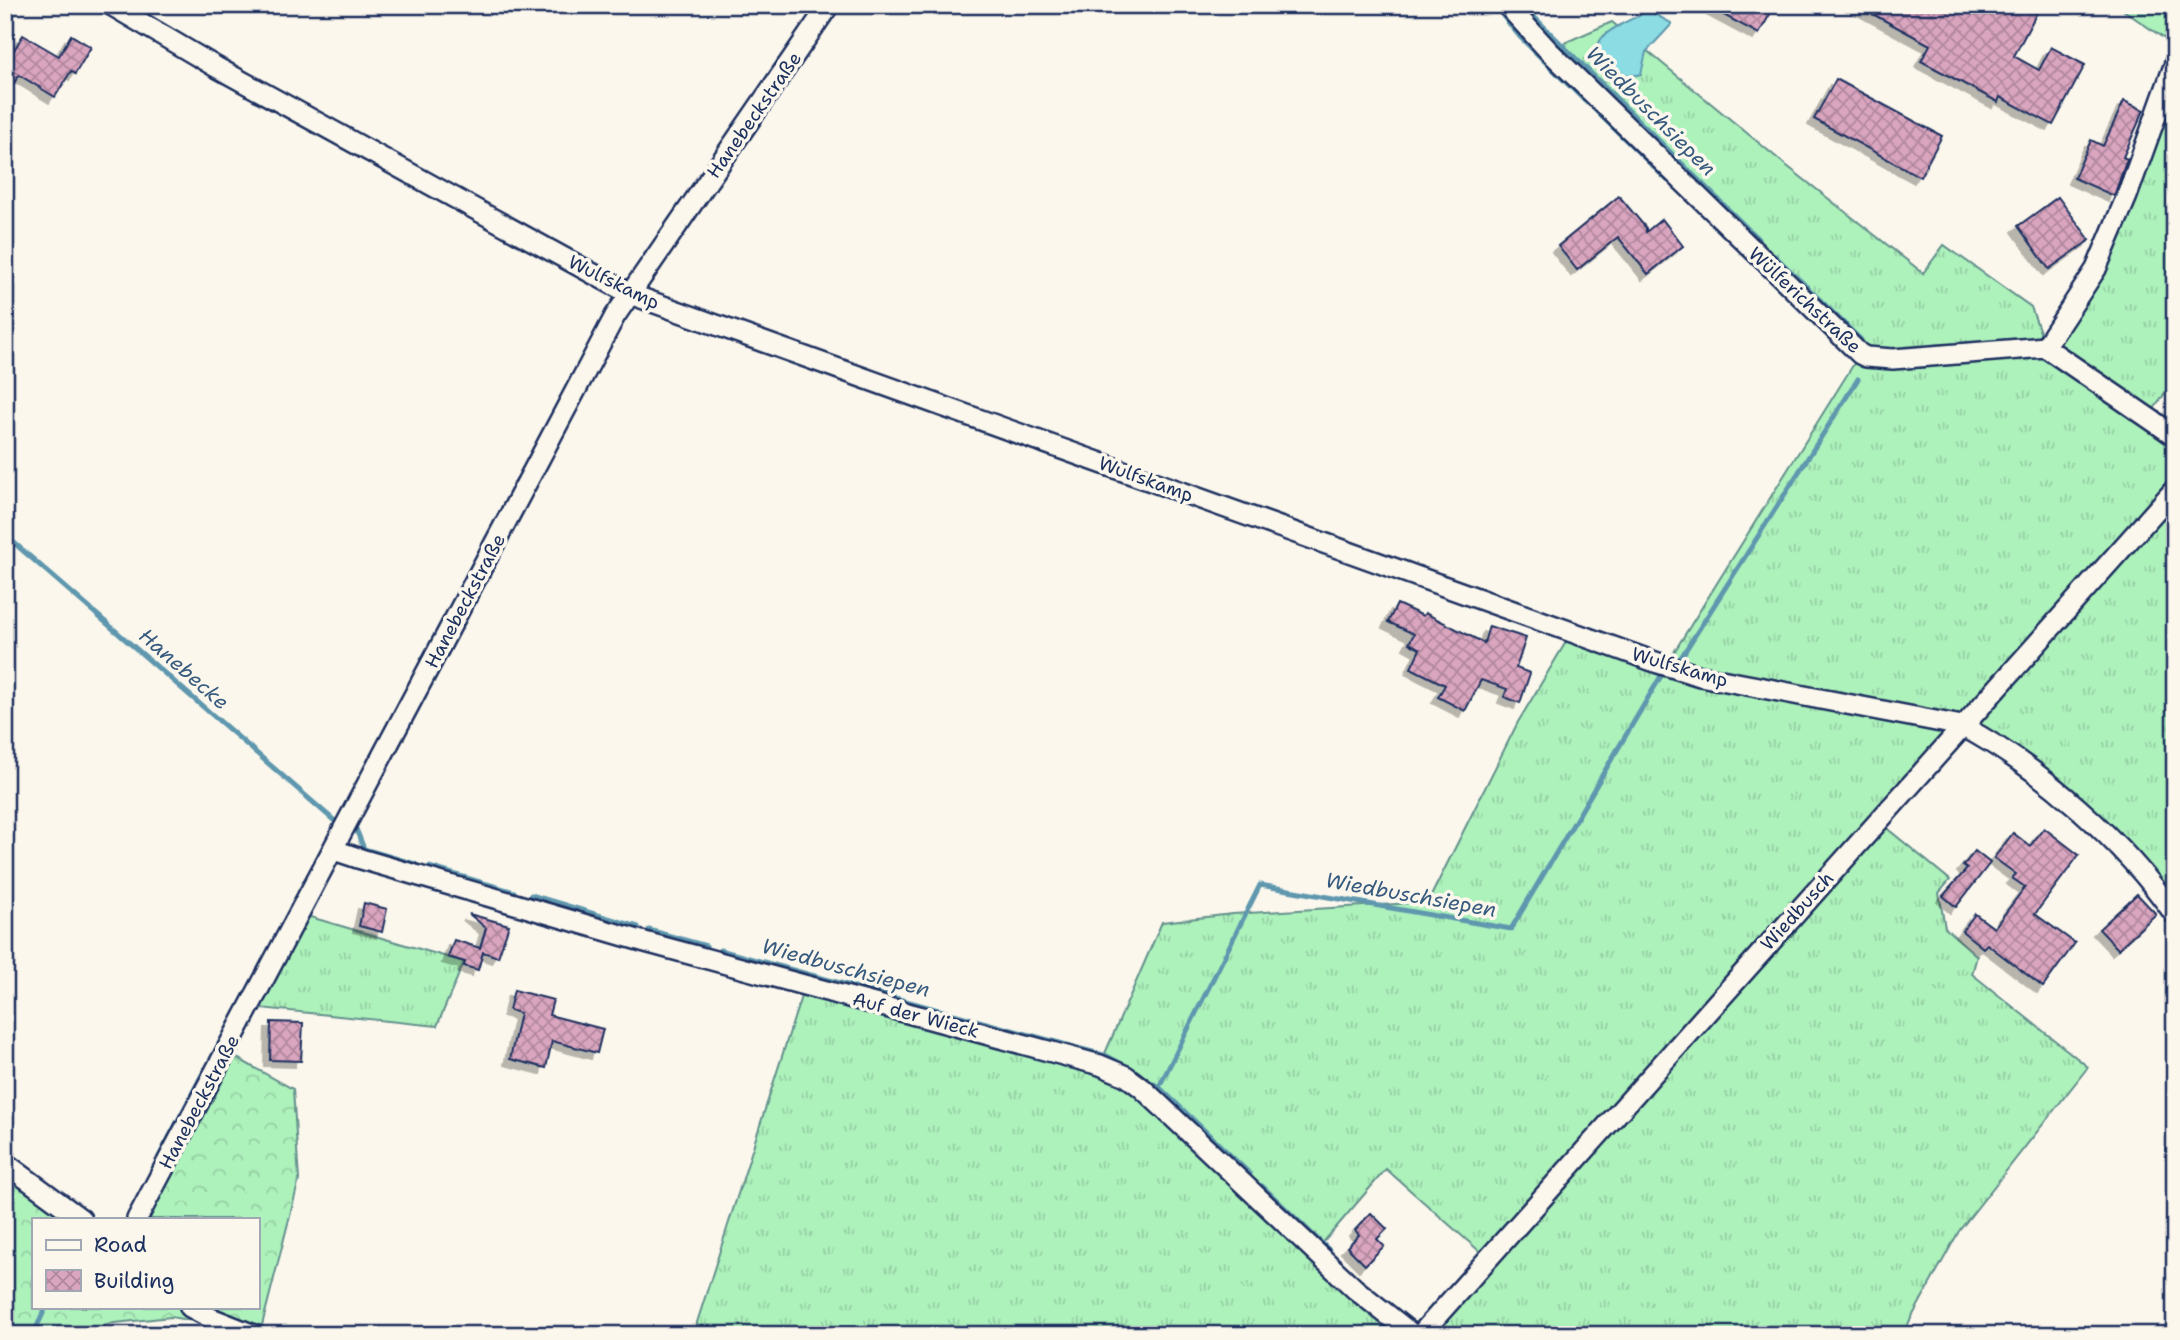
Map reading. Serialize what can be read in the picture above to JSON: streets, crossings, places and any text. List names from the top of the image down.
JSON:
{
  "streets": {
    "street": [
      "Hanebeckstraße",
      "Wulfskamp",
      "Wülferichstraße",
      "Wiedbusch",
      "Auf der Wieck"
    ]
  },
  "crossings": [
    ["Hanebeckstraße", "Wulfskamp"],
    ["Hanebeckstraße", "Auf der Wieck"],
    ["Wulfskamp", "Wiedbusch"]
  ],
  "water": ["Wiedbuschsiepen", "Hanebecke"],
  "legend": ["Road", "Building"]
}
